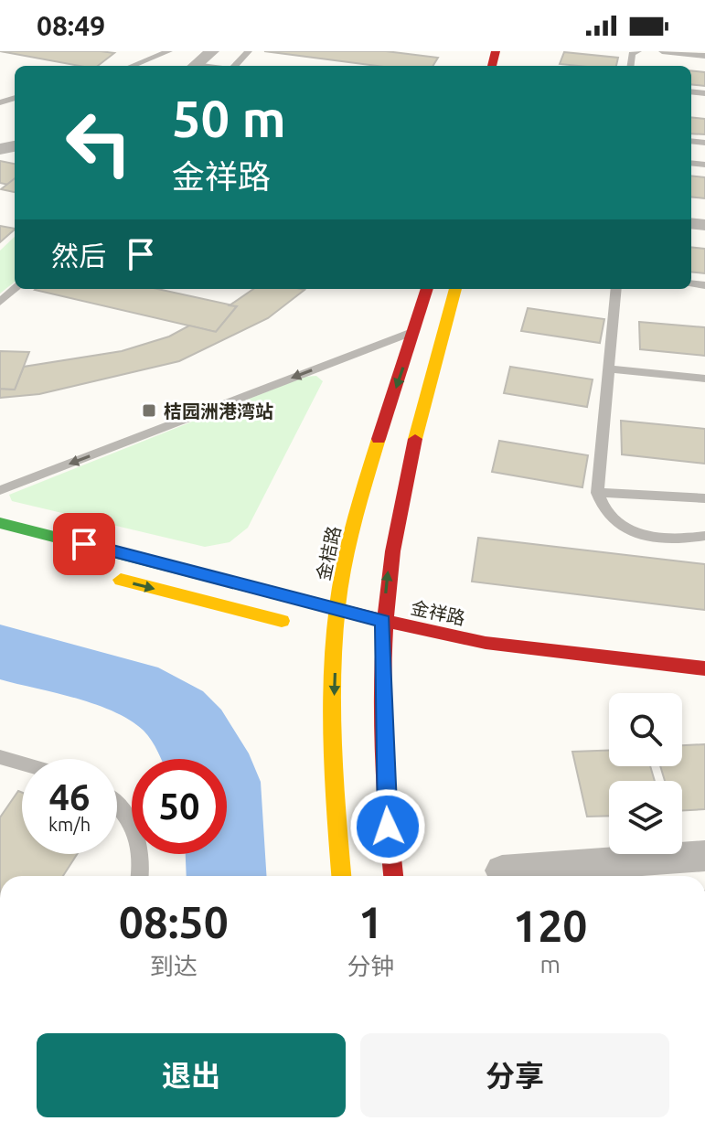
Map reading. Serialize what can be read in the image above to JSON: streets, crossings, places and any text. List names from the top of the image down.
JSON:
{
  "streets": {
    "main road": ["金桔路", "金祥路"]
  },
  "crossings": [
    ["金桔路", "金祥路"]
  ],
  "places": {
    "transit": ["桔园洲港湾站"]
  },
  "page": {
    "status": "08:49",
    "turn": ["50 m", "金祥路"],
    "then": "然后",
    "speed": "46 km/h",
    "limit": "50",
    "eta": [
      "08:50",
      "到达",
      "1",
      "分钟",
      "120",
      "m"
    ],
    "buttons": ["退出", "分享"]
  }
}
